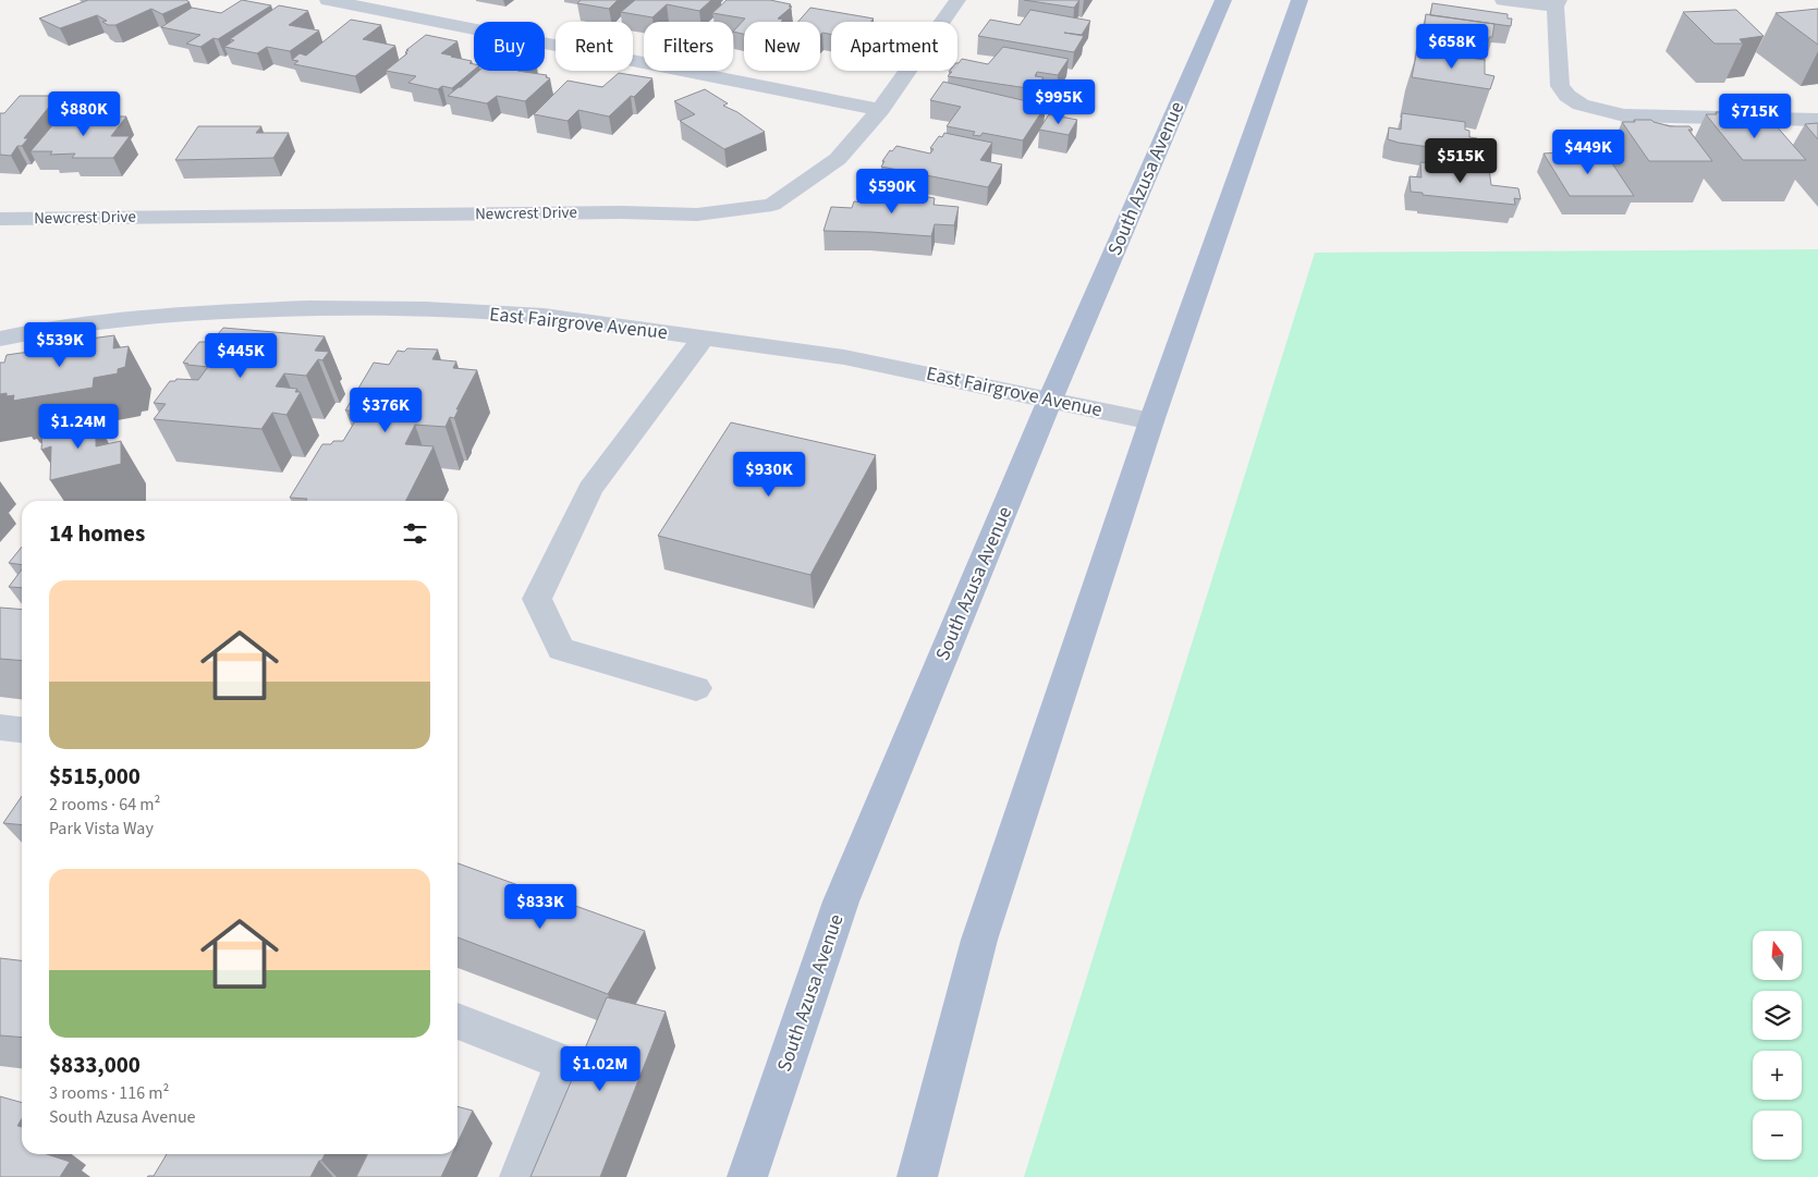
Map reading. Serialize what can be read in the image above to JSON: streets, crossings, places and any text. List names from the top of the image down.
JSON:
{
  "streets": {
    "main road": ["South Azusa Avenue"],
    "street": ["Newcrest Drive", "East Fairgrove Avenue"]
  },
  "crossings": [
    ["South Azusa Avenue", "East Fairgrove Avenue"]
  ],
  "north": "top",
  "page": {
    "chip": [
      "Buy",
      "Rent",
      "Filters",
      "New",
      "Apartment"
    ],
    "price": [
      "$658K",
      "$995K",
      "$880K",
      "$715K",
      "$449K",
      "$515K",
      "$590K",
      "$539K",
      "$445K",
      "$376K",
      "$1.24M",
      "$930K",
      "$833K",
      "$1.02M"
    ],
    "heading": "14 homes",
    "list": [
      {
        "name": "$515,000",
        "note": "2 rooms · 64 m² · Park Vista Way"
      },
      {
        "name": "$833,000",
        "note": "3 rooms · 116 m² · South Azusa Avenue"
      }
    ],
    "map_buttons": ["+", "−"]
  }
}
